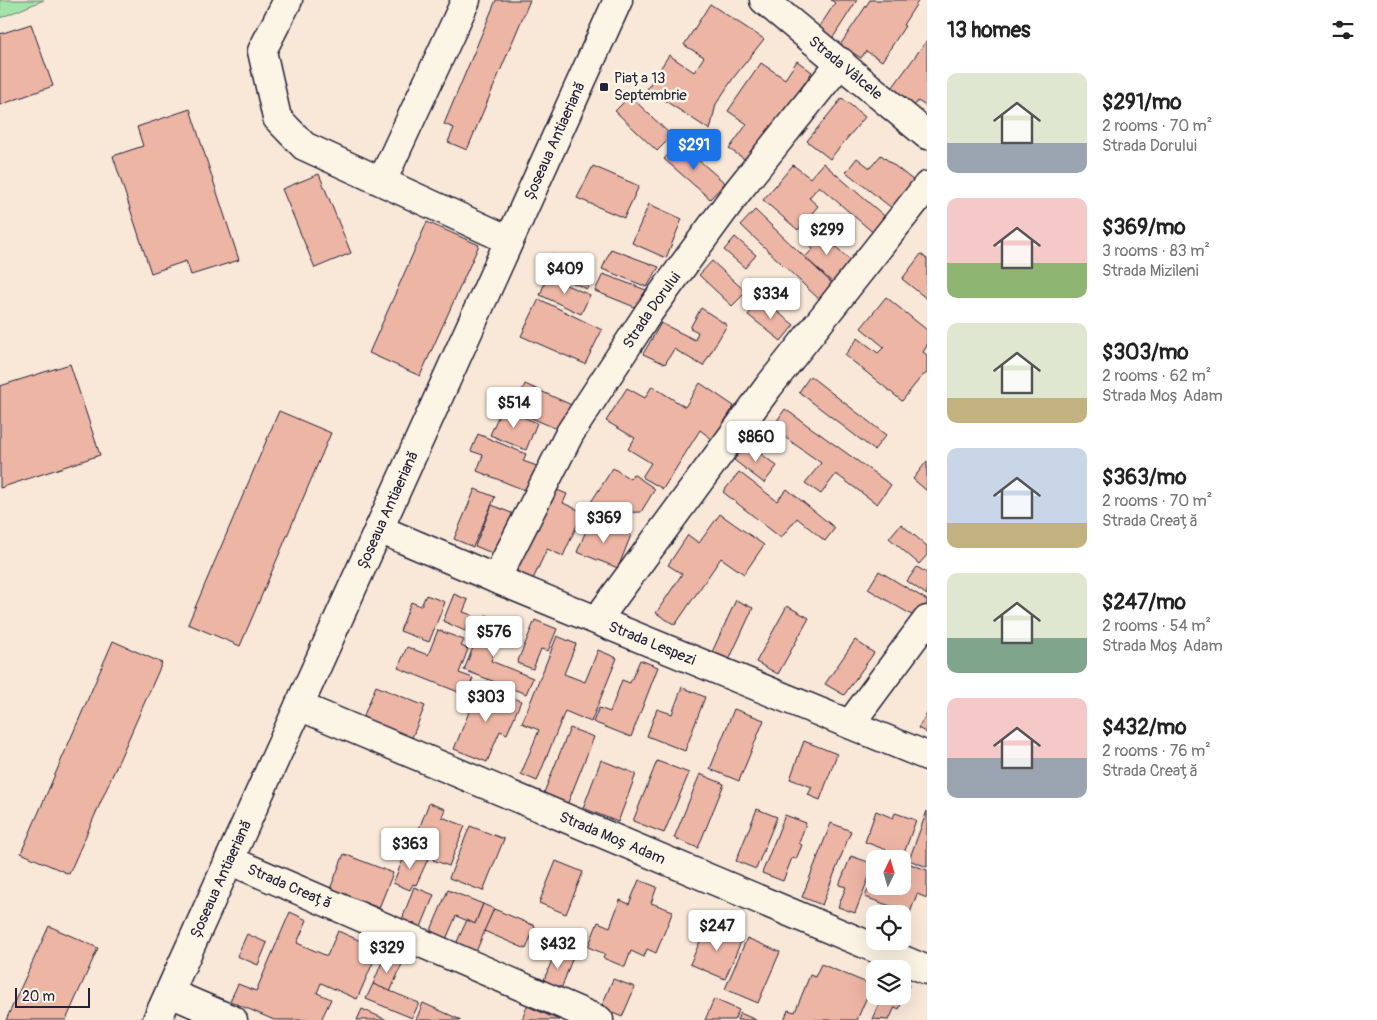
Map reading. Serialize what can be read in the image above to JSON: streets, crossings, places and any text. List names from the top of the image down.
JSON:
{
  "streets": {
    "street": [
      "Strada Vâlcele",
      "Șoseaua Antiaeriană",
      "Strada Dorului",
      "Strada Lespezi",
      "Strada Moș Adam",
      "Strada Creață"
    ]
  },
  "crossings": [
    ["Strada Vâlcele", "Strada Dorului"],
    ["Șoseaua Antiaeriană", "Strada Lespezi"],
    ["Șoseaua Antiaeriană", "Strada Moș Adam"],
    ["Șoseaua Antiaeriană", "Strada Creață"],
    ["Strada Dorului", "Strada Lespezi"]
  ],
  "places": {
    "transit": ["Piața 13 Septembrie"]
  },
  "scale_bar": "20 m",
  "north": "top",
  "page": {
    "heading": "13 homes",
    "list": [
      {
        "name": "$291/mo",
        "note": "2 rooms · 70 m² · Strada Dorului"
      },
      {
        "name": "$369/mo",
        "note": "3 rooms · 83 m² · Strada Mizileni"
      },
      {
        "name": "$303/mo",
        "note": "2 rooms · 62 m² · Strada Moș Adam"
      },
      {
        "name": "$363/mo",
        "note": "2 rooms · 70 m² · Strada Creață"
      },
      {
        "name": "$247/mo",
        "note": "2 rooms · 54 m² · Strada Moș Adam"
      },
      {
        "name": "$432/mo",
        "note": "2 rooms · 76 m² · Strada Creață"
      }
    ],
    "price": [
      "$291",
      "$299",
      "$409",
      "$334",
      "$514",
      "$860",
      "$369",
      "$576",
      "$303",
      "$363",
      "$247",
      "$432",
      "$329"
    ],
    "scale": "20 m"
  }
}
